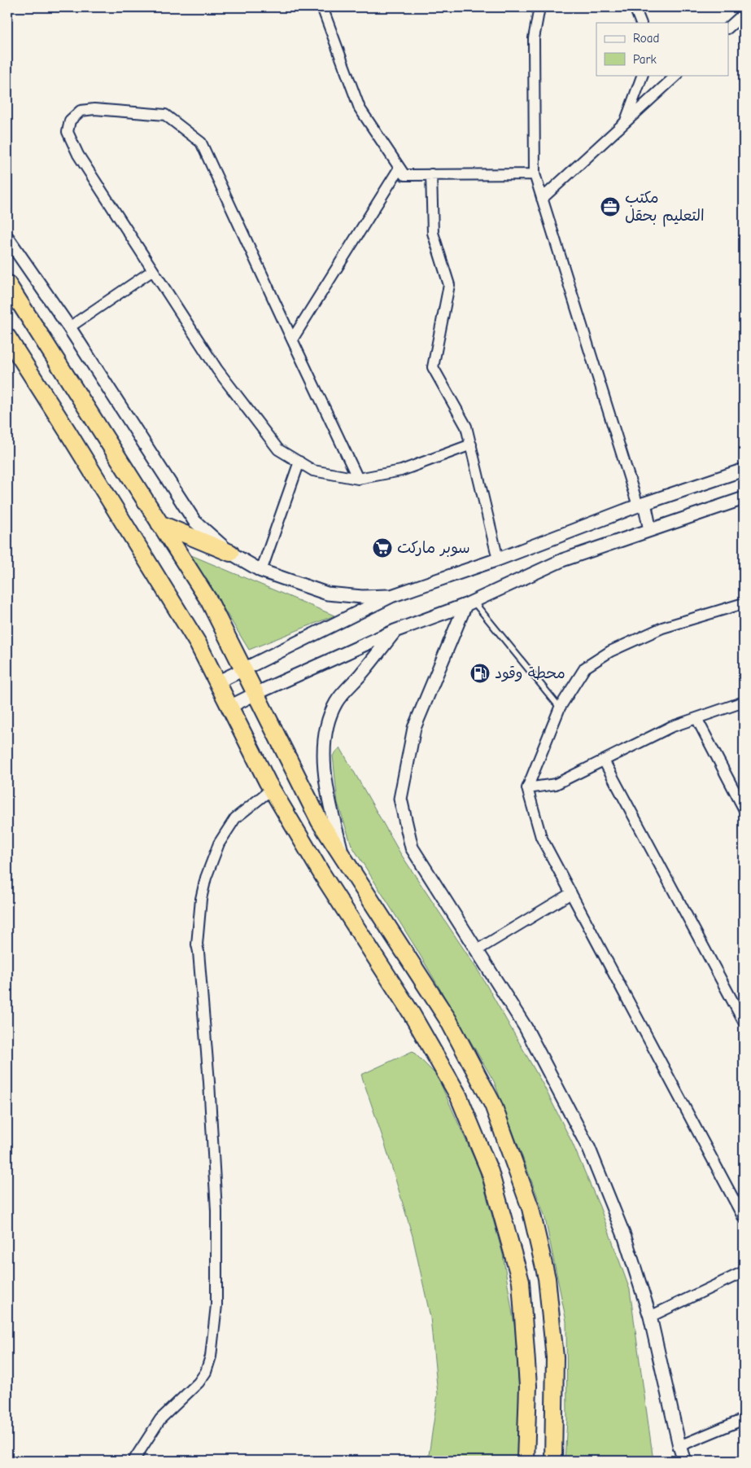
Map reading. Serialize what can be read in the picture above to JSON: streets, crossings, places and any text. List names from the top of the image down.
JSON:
{
  "places": {
    "office": ["مكتب التعليم بحقل"],
    "supermarket": ["سوبر ماركت"],
    "fuel station": ["محطة وقود"]
  },
  "legend": ["Road", "Park"]
}
